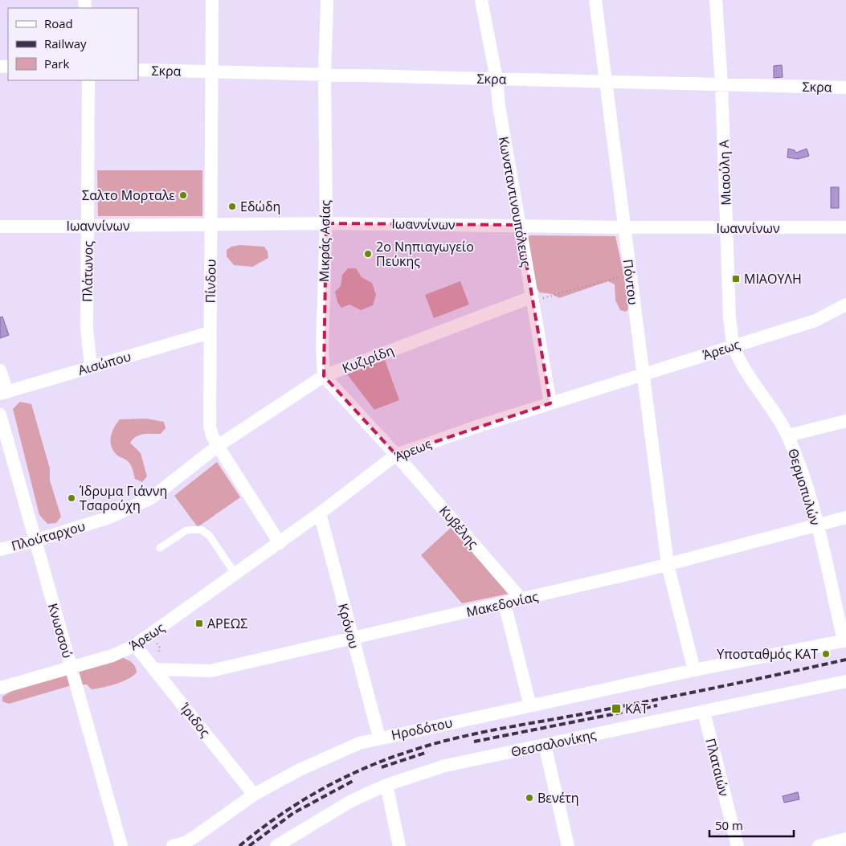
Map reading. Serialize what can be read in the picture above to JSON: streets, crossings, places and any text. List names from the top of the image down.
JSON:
{
  "streets": {
    "street": [
      "Σκρα",
      "Μιαούλη Α",
      "Κωνσταντινουπόλεως",
      "Ιωαννίνων",
      "Μικράς Ασίας",
      "Πλάτωνος",
      "Πίνδου",
      "Πόντου",
      "Άρεως",
      "Κυζιρίδη",
      "Αισώπου",
      "Θερμοπυλών",
      "Κυβέλης",
      "Πλούταρχου",
      "Μακεδονίας",
      "Κρόνου",
      "Κνωσσού",
      "Ίριδος",
      "Ηροδότου",
      "Θεσσαλονίκης",
      "Πλαταιών"
    ]
  },
  "crossings": [
    ["Σκρα", "Μιαούλη Α"],
    ["Σκρα", "Κωνσταντινουπόλεως"],
    ["Σκρα", "Μικράς Ασίας"],
    ["Σκρα", "Πίνδου"],
    ["Σκρα", "Πόντου"],
    ["Μιαούλη Α", "Ιωαννίνων"],
    ["Μιαούλη Α", "Άρεως"],
    ["Μιαούλη Α", "Θερμοπυλών"],
    ["Κωνσταντινουπόλεως", "Ιωαννίνων"],
    ["Κωνσταντινουπόλεως", "Άρεως"],
    ["Κωνσταντινουπόλεως", "Κυζιρίδη"],
    ["Ιωαννίνων", "Μικράς Ασίας"],
    ["Ιωαννίνων", "Πλάτωνος"],
    ["Ιωαννίνων", "Πίνδου"],
    ["Ιωαννίνων", "Πόντου"],
    ["Μικράς Ασίας", "Κυζιρίδη"],
    ["Πλάτωνος", "Αισώπου"],
    ["Πίνδου", "Άρεως"],
    ["Πίνδου", "Κυζιρίδη"],
    ["Πίνδου", "Αισώπου"],
    ["Πίνδου", "Πλούταρχου"],
    ["Πόντου", "Άρεως"],
    ["Πόντου", "Μακεδονίας"],
    ["Άρεως", "Θερμοπυλών"],
    ["Άρεως", "Κυβέλης"],
    ["Άρεως", "Κρόνου"],
    ["Άρεως", "Κνωσσού"],
    ["Άρεως", "Ίριδος"],
    ["Κυζιρίδη", "Πλούταρχου"],
    ["Θερμοπυλών", "Μακεδονίας"],
    ["Κυβέλης", "Μακεδονίας"],
    ["Πλούταρχου", "Κνωσσού"],
    ["Μακεδονίας", "Κρόνου"],
    ["Μακεδονίας", "Ίριδος"],
    ["Κρόνου", "Ηροδότου"],
    ["Ίριδος", "Ηροδότου"],
    ["Θεσσαλονίκης", "Πλαταιών"]
  ],
  "places": {
    "other": [
      "Σαλτο Μορταλε",
      "Εδώδη",
      "2ο Νηπιαγωγείο Πεύκης",
      "Ίδρυμα Γιάννη Τσαρούχη",
      "Υποσταθμός ΚΑΤ",
      "Βενέτη"
    ],
    "transit": ["ΜΙΑΟΥΛΗ", "ΑΡΕΩΣ", "ΚΑΤ"]
  },
  "legend": ["Road", "Railway", "Park"],
  "scale_bar": "50 m"
}
